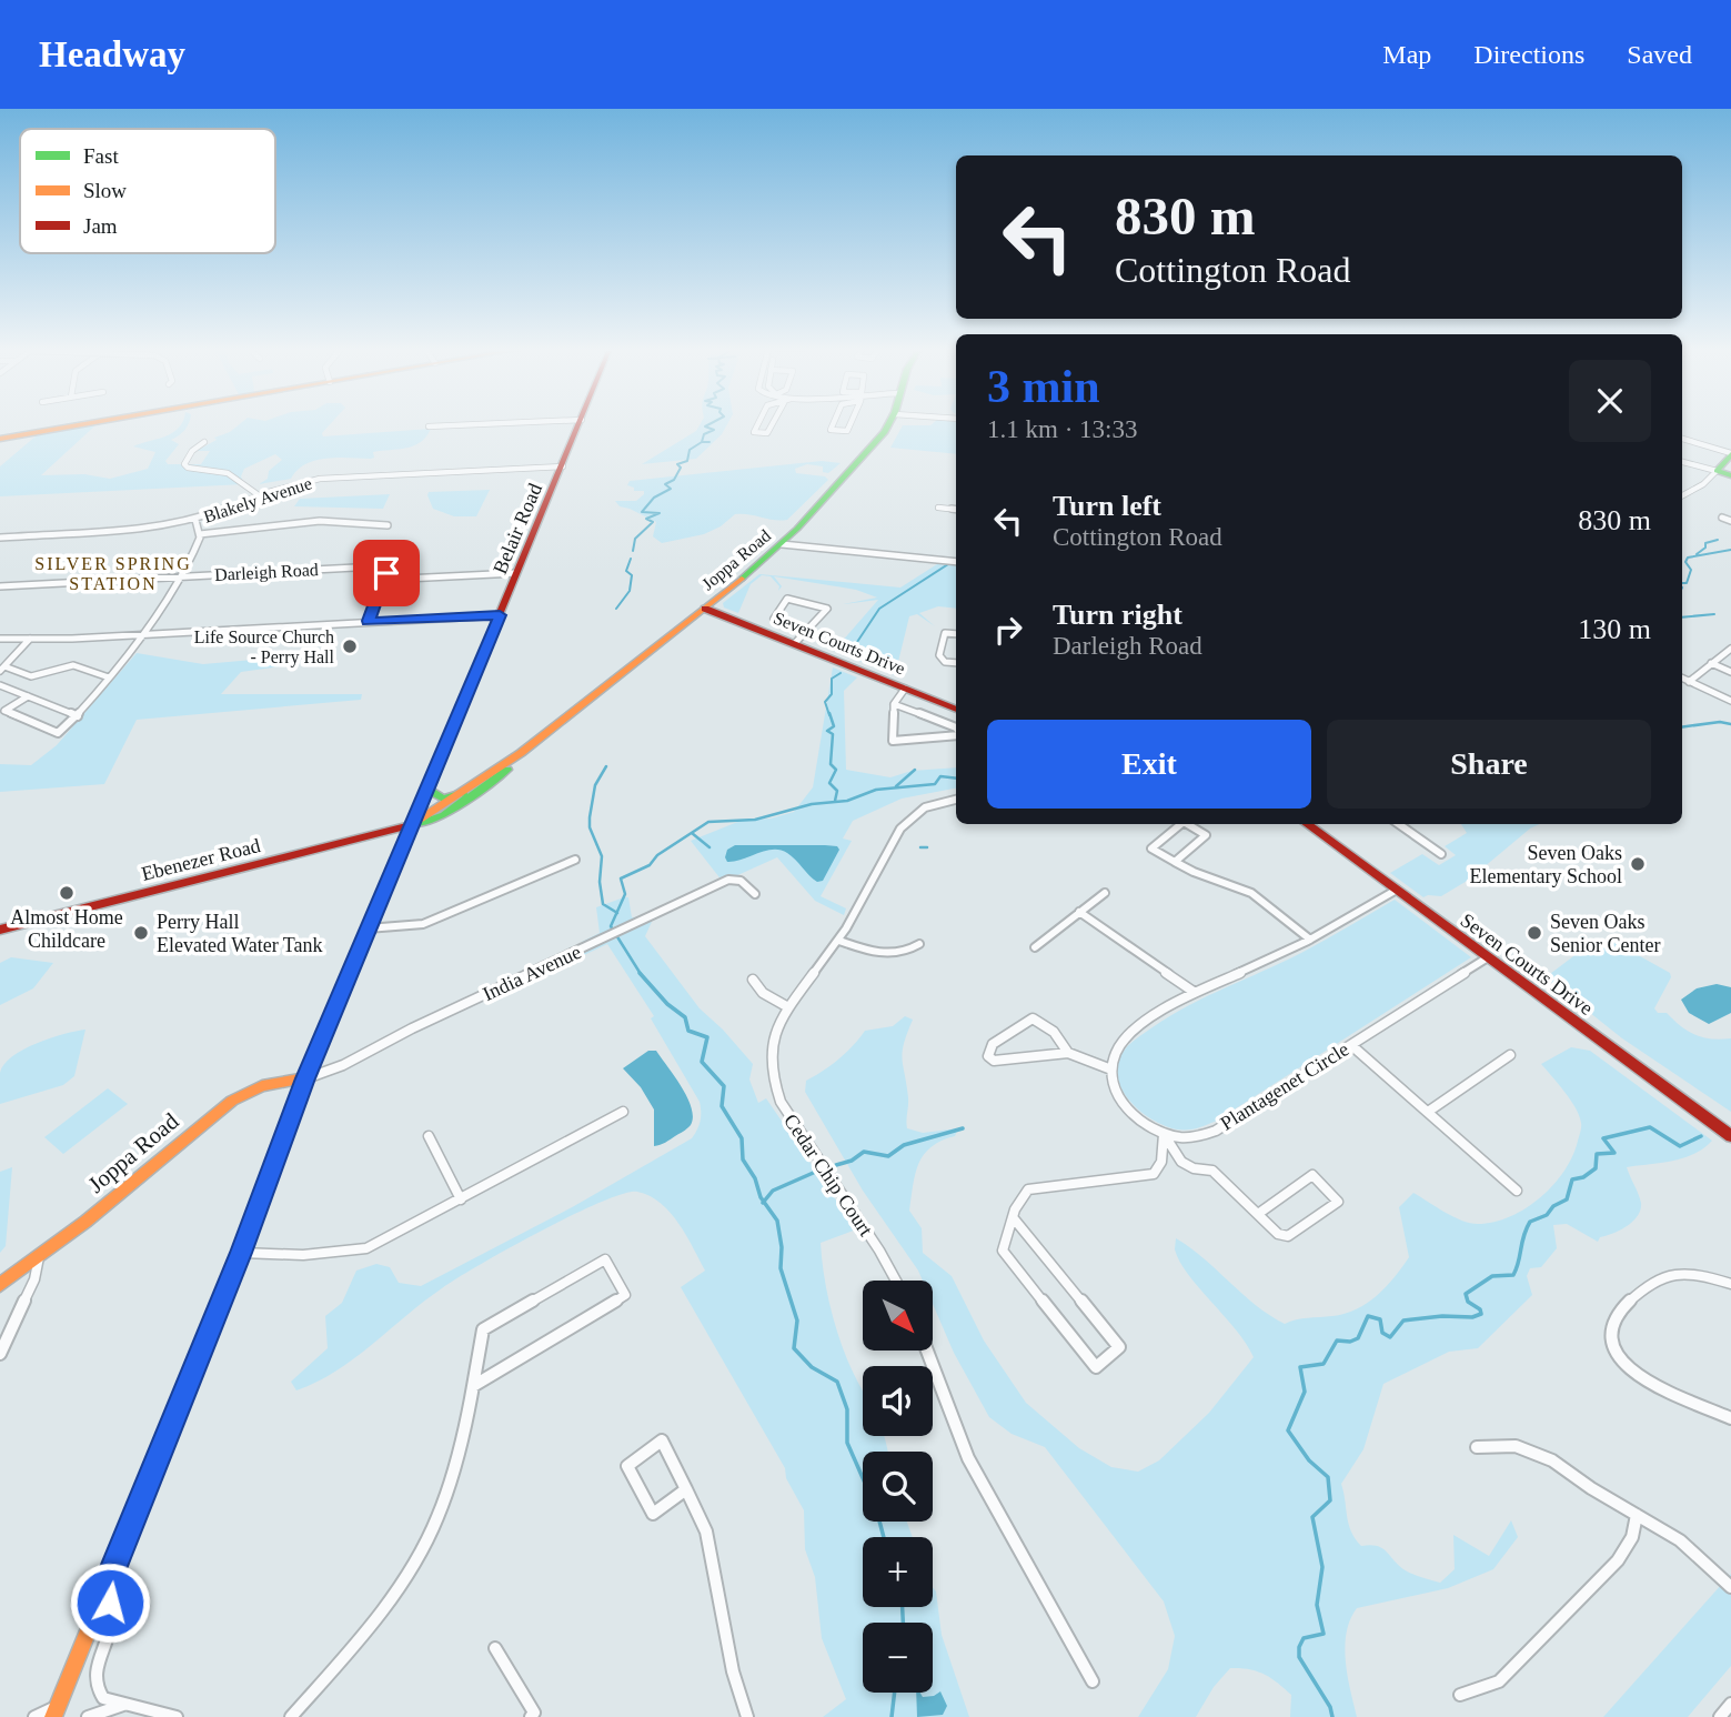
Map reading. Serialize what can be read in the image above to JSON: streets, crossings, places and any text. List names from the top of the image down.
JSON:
{
  "streets": {
    "main road": [
      "Belair Road",
      "Joppa Road",
      "Seven Courts Drive",
      "Ebenezer Road"
    ],
    "street": [
      "Blakely Avenue",
      "Darleigh Road",
      "India Avenue",
      "Plantagenet Circle",
      "Cedar Chip Court"
    ]
  },
  "crossings": [
    ["Blakely Avenue", "Belair Road"],
    ["Belair Road", "Joppa Road"],
    ["Belair Road", "Ebenezer Road"],
    ["Belair Road", "India Avenue"],
    ["Joppa Road", "Seven Courts Drive"],
    ["Joppa Road", "Ebenezer Road"],
    ["Joppa Road", "India Avenue"],
    ["Seven Courts Drive", "Plantagenet Circle"]
  ],
  "districts": ["SILVER SPRING STATION"],
  "places": [
    "Life Source Church - Perry Hall",
    "Seven Oaks Elementary School",
    "Almost Home Childcare",
    "Perry Hall Elevated Water Tank",
    "Seven Oaks Senior Center"
  ],
  "legend": ["Fast", "Slow", "Jam"],
  "north": "bottom right",
  "page": {
    "header": "Headway",
    "nav": ["Map", "Directions", "Saved"],
    "turn": ["830 m", "Cottington Road"],
    "heading": ["3 min", "1.1 km · 13:33"],
    "list": [
      {
        "name": "Turn left",
        "note": "Cottington Road",
        "value": "830 m"
      },
      {
        "name": "Turn right",
        "note": "Darleigh Road",
        "value": "130 m"
      }
    ],
    "buttons": ["Exit", "Share"],
    "map_buttons": ["+", "−"]
  }
}
